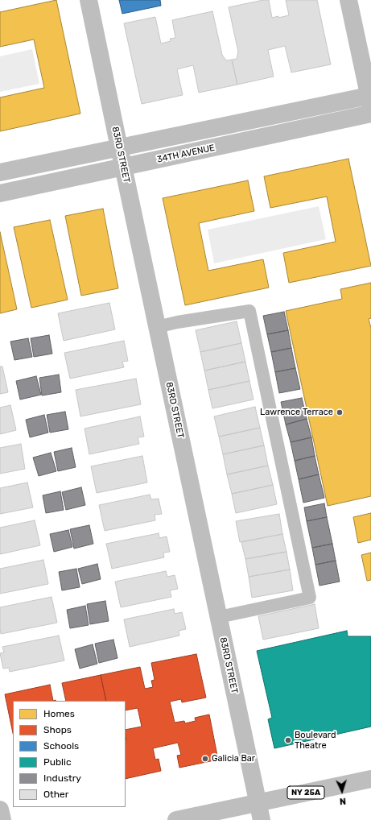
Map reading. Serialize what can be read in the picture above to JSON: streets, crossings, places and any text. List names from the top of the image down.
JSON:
{
  "streets": {
    "street": ["34TH AVENUE", "83RD STREET", "NY 25A"]
  },
  "crossings": [
    ["34TH AVENUE", "83RD STREET"],
    ["83RD STREET", "NY 25A"]
  ],
  "places": ["Lawrence Terrace", "Boulevard Theatre", "Galicia Bar"],
  "legend": [
    "Homes",
    "Shops",
    "Schools",
    "Public",
    "Industry",
    "Other"
  ],
  "north": "bottom"
}
